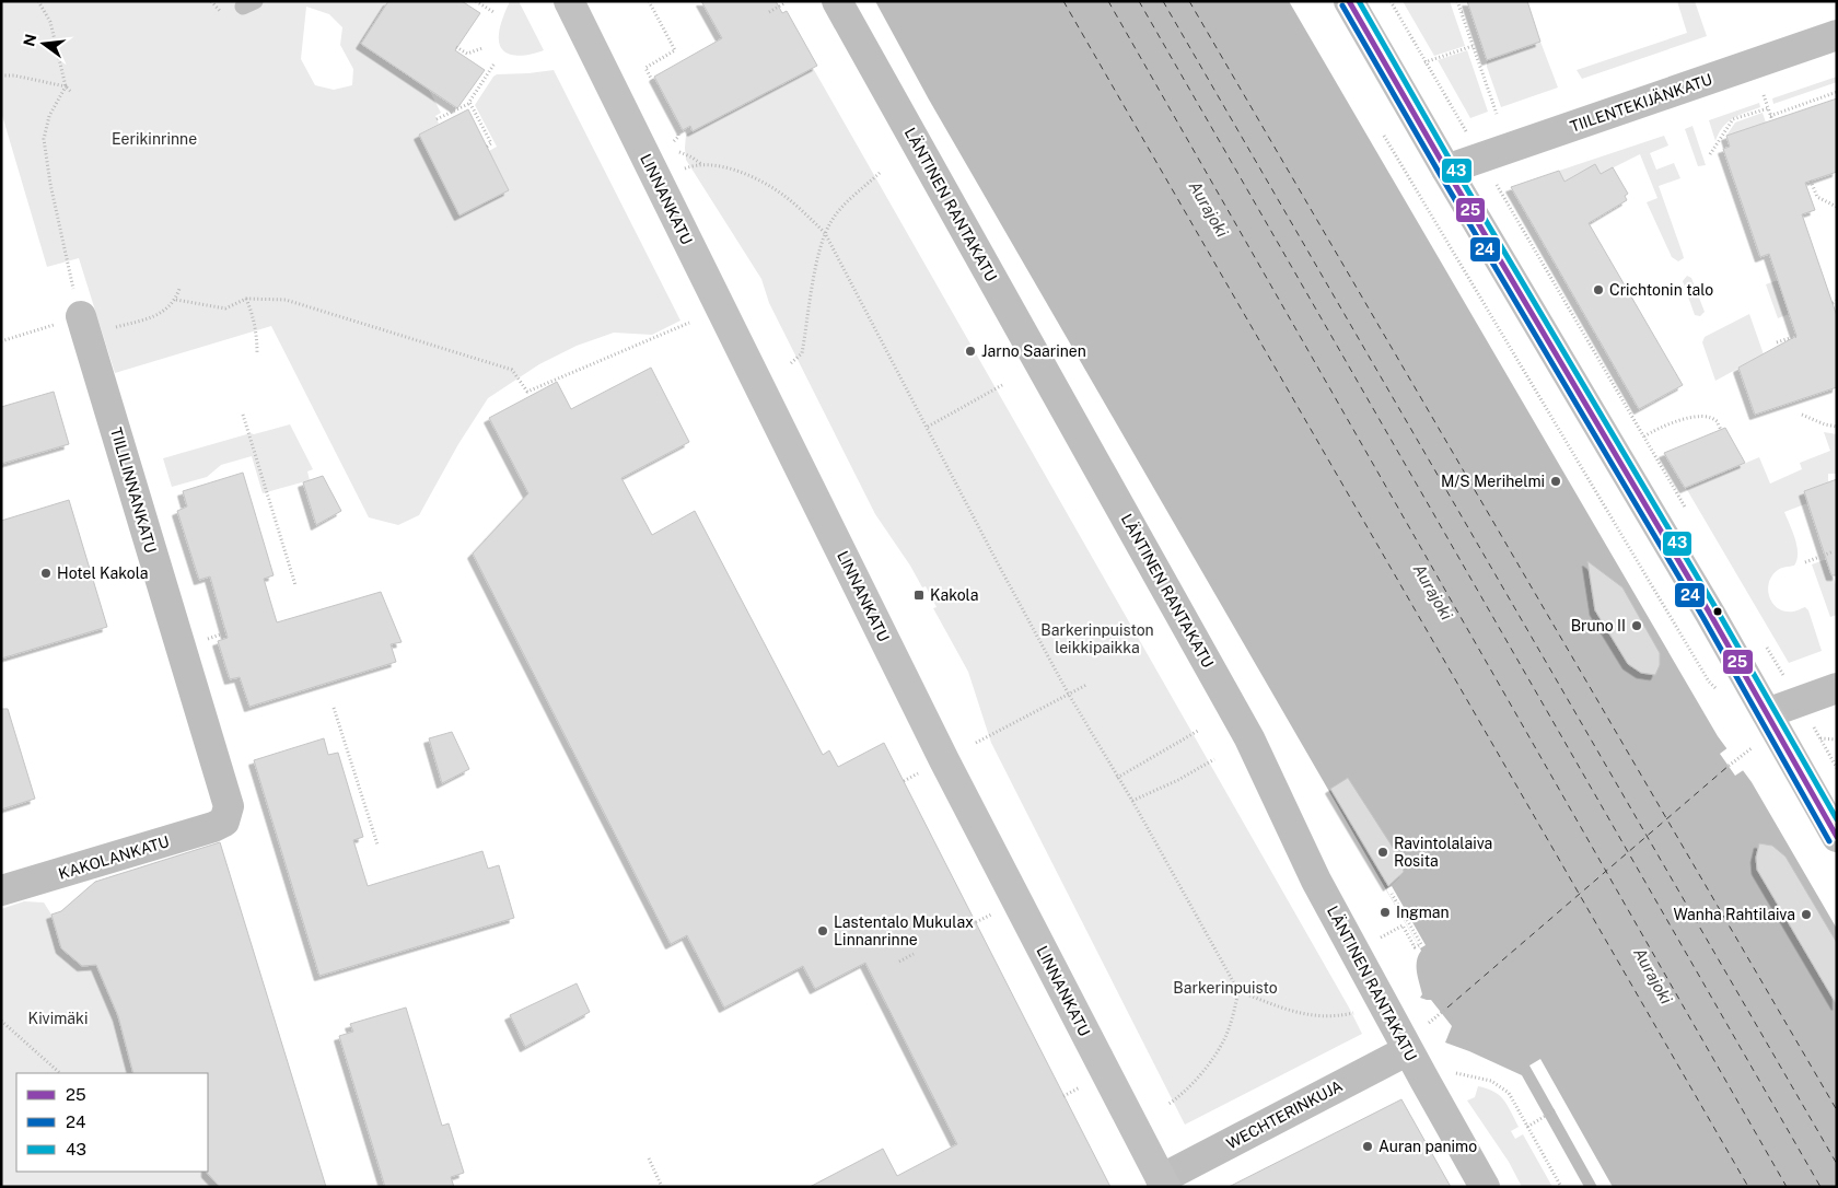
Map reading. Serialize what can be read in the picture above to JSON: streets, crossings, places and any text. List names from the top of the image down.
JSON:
{
  "streets": {
    "street": [
      "TIILENTEKIJÄNKATU",
      "LINNANKATU",
      "LÄNTINEN RANTAKATU",
      "TIILILINNANKATU",
      "KAKOLANKATU",
      "WECHTERINKUJA"
    ]
  },
  "crossings": [
    ["LINNANKATU", "WECHTERINKUJA"],
    ["LÄNTINEN RANTAKATU", "WECHTERINKUJA"],
    ["TIILILINNANKATU", "KAKOLANKATU"]
  ],
  "water": ["Aurajoki"],
  "parks": [
    "Eerikinrinne",
    "Barkerinpuiston leikkipaikka",
    "Barkerinpuisto",
    "Kivimäki"
  ],
  "places": {
    "other": [
      "Crichtonin talo",
      "Jarno Saarinen",
      "M/S Merihelmi",
      "Hotel Kakola",
      "Bruno II",
      "Ravintolalaiva Rosita",
      "Ingman",
      "Wanha Rahtilaiva",
      "Lastentalo Mukulax Linnanrinne",
      "Auran panimo"
    ],
    "transit": ["Kakola"]
  },
  "lines": ["transit line 25", "transit line 43", "transit line 24"],
  "legend": ["25", "24", "43"],
  "north": "left"
}
